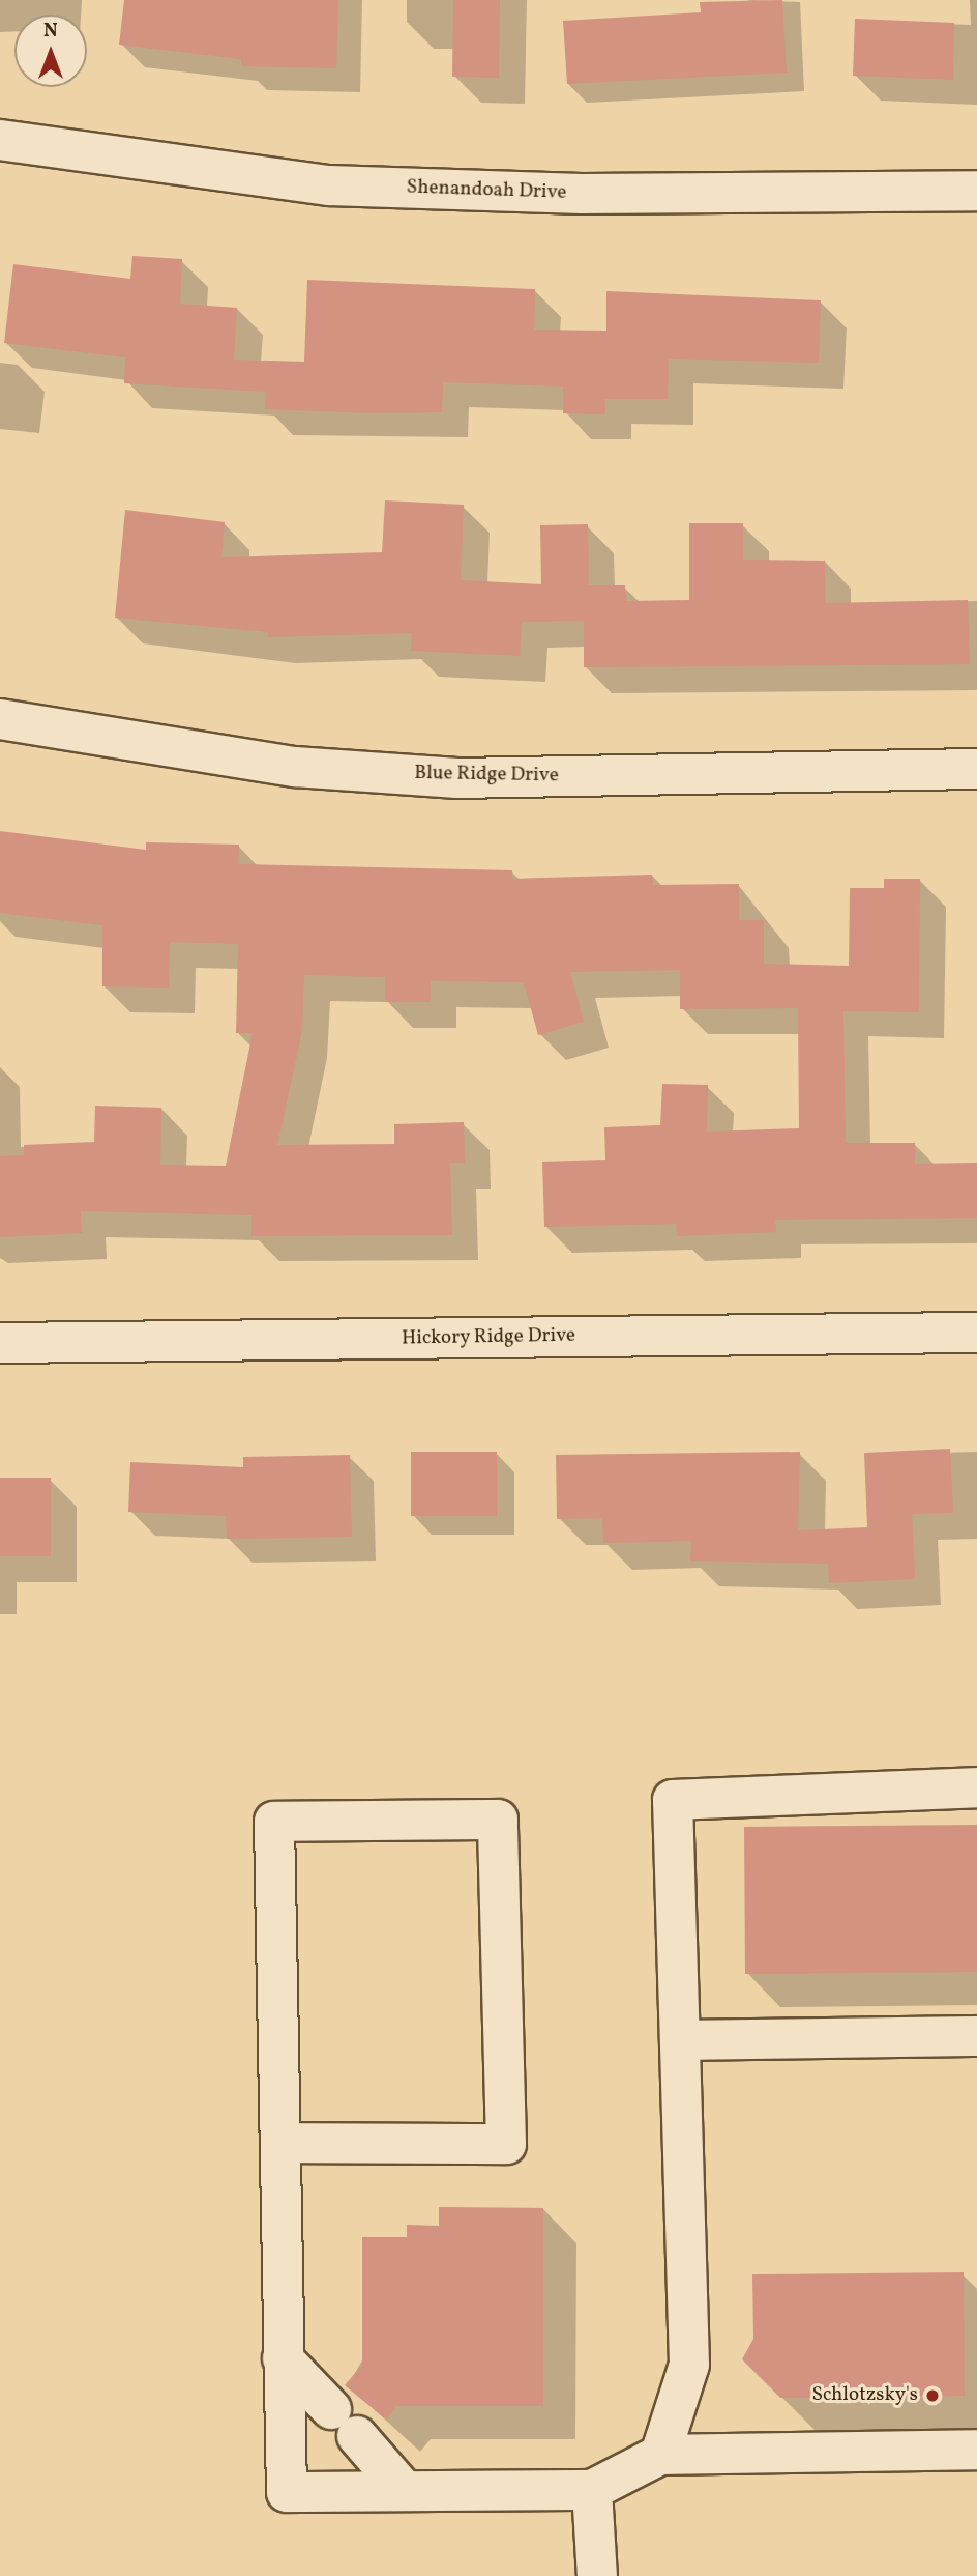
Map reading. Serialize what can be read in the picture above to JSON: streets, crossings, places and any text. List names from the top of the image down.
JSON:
{
  "streets": {
    "street": ["Shenandoah Drive", "Blue Ridge Drive", "Hickory Ridge Drive"]
  },
  "places": ["Schlotzsky's"],
  "north": "top"
}
